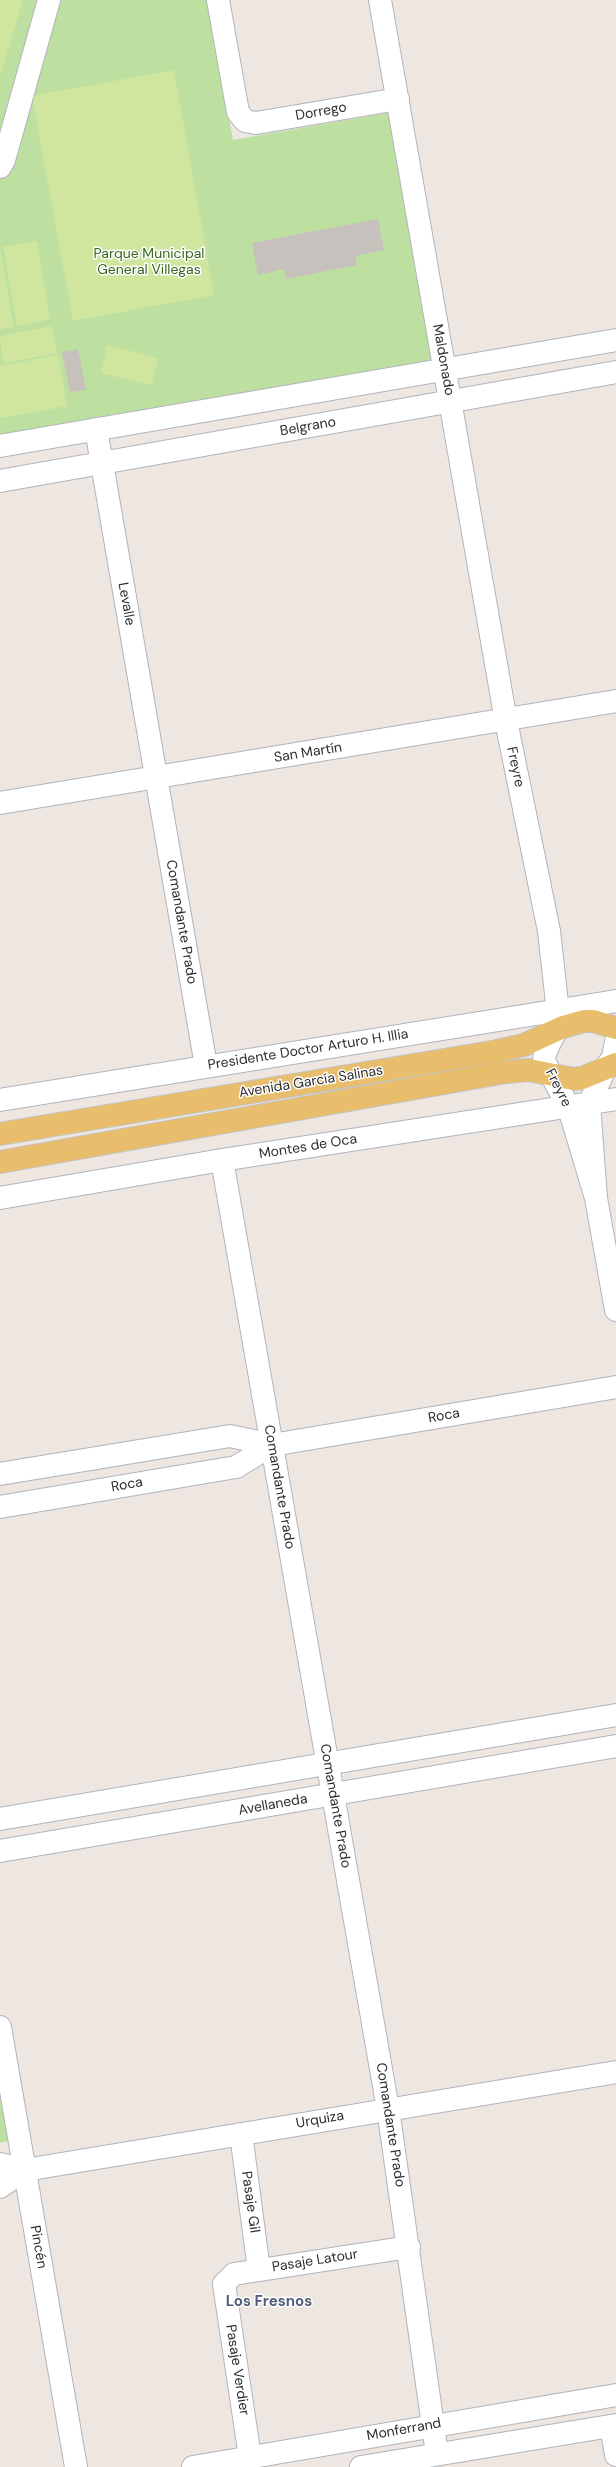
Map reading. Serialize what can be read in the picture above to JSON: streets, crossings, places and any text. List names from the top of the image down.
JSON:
{
  "streets": {
    "main road": ["Avenida García Salinas"],
    "street": [
      "Dorrego",
      "Maldonado",
      "Belgrano",
      "Levalle",
      "San Martín",
      "Freyre",
      "Comandante Prado",
      "Presidente Doctor Arturo H. Illia",
      "Montes de Oca",
      "Roca",
      "Avellaneda",
      "Urquiza",
      "Pasaje Gil",
      "Pincén",
      "Pasaje Latour",
      "Pasaje Verdier",
      "Monferrand"
    ]
  },
  "crossings": [
    ["Dorrego", "Maldonado"],
    ["Maldonado", "Belgrano"],
    ["Maldonado", "San Martín"],
    ["Maldonado", "Freyre"],
    ["Belgrano", "Levalle"],
    ["Levalle", "San Martín"],
    ["Levalle", "Comandante Prado"],
    ["San Martín", "Freyre"],
    ["San Martín", "Comandante Prado"],
    ["Freyre", "Presidente Doctor Arturo H. Illia"],
    ["Freyre", "Avenida García Salinas"],
    ["Freyre", "Montes de Oca"],
    ["Comandante Prado", "Presidente Doctor Arturo H. Illia"],
    ["Comandante Prado", "Montes de Oca"],
    ["Comandante Prado", "Roca"],
    ["Comandante Prado", "Avellaneda"],
    ["Comandante Prado", "Urquiza"],
    ["Comandante Prado", "Pasaje Latour"],
    ["Comandante Prado", "Monferrand"],
    ["Presidente Doctor Arturo H. Illia", "Avenida García Salinas"],
    ["Urquiza", "Pasaje Gil"],
    ["Urquiza", "Pincén"],
    ["Pasaje Gil", "Pasaje Latour"],
    ["Pasaje Latour", "Pasaje Verdier"],
    ["Pasaje Verdier", "Monferrand"]
  ],
  "districts": ["Los Fresnos"],
  "parks": ["Parque Municipal General Villegas"]
}
